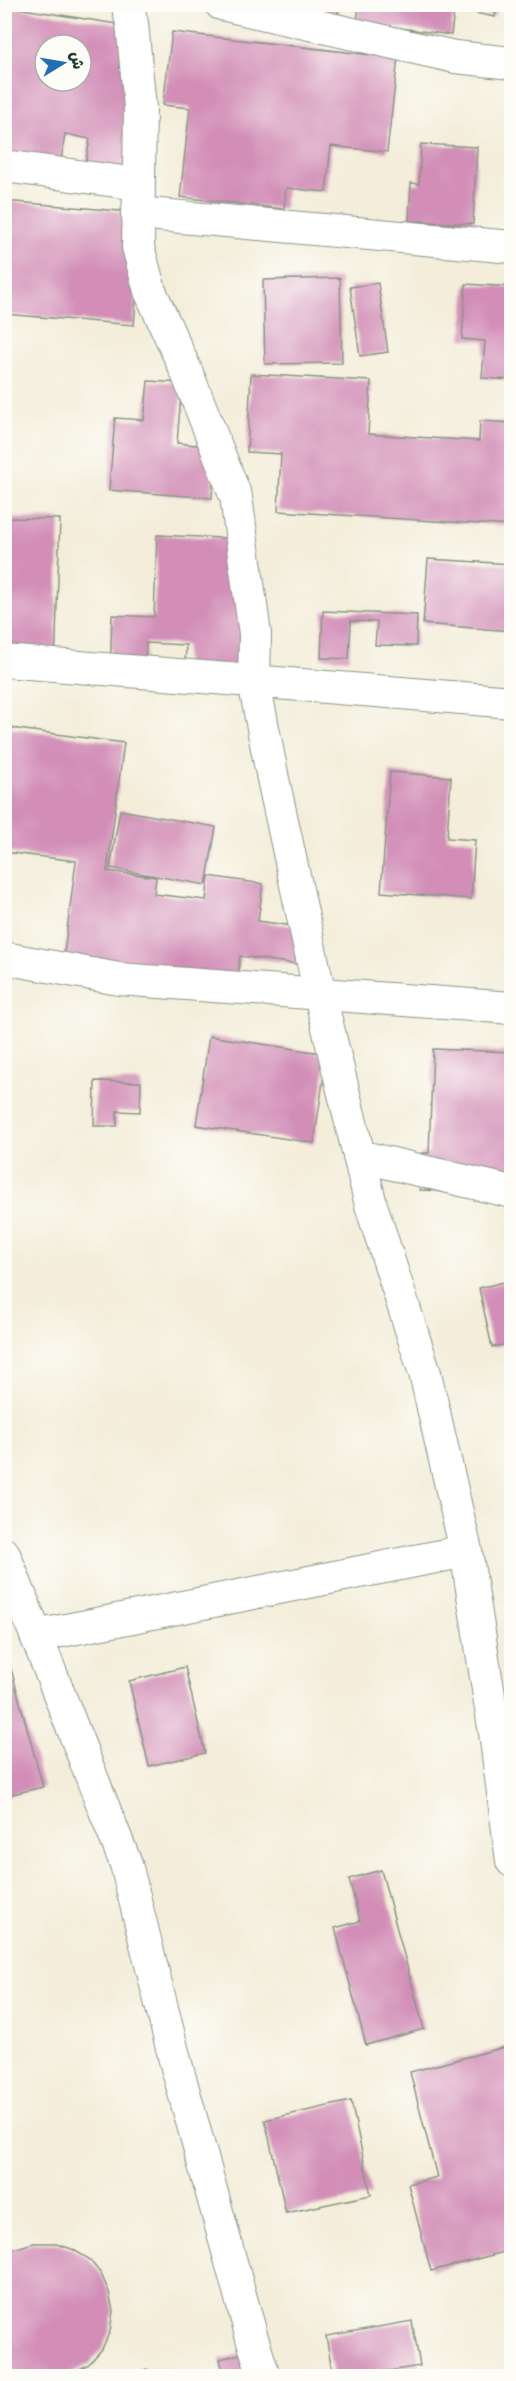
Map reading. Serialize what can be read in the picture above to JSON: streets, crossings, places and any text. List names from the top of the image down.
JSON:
{
  "north": "right"
}
